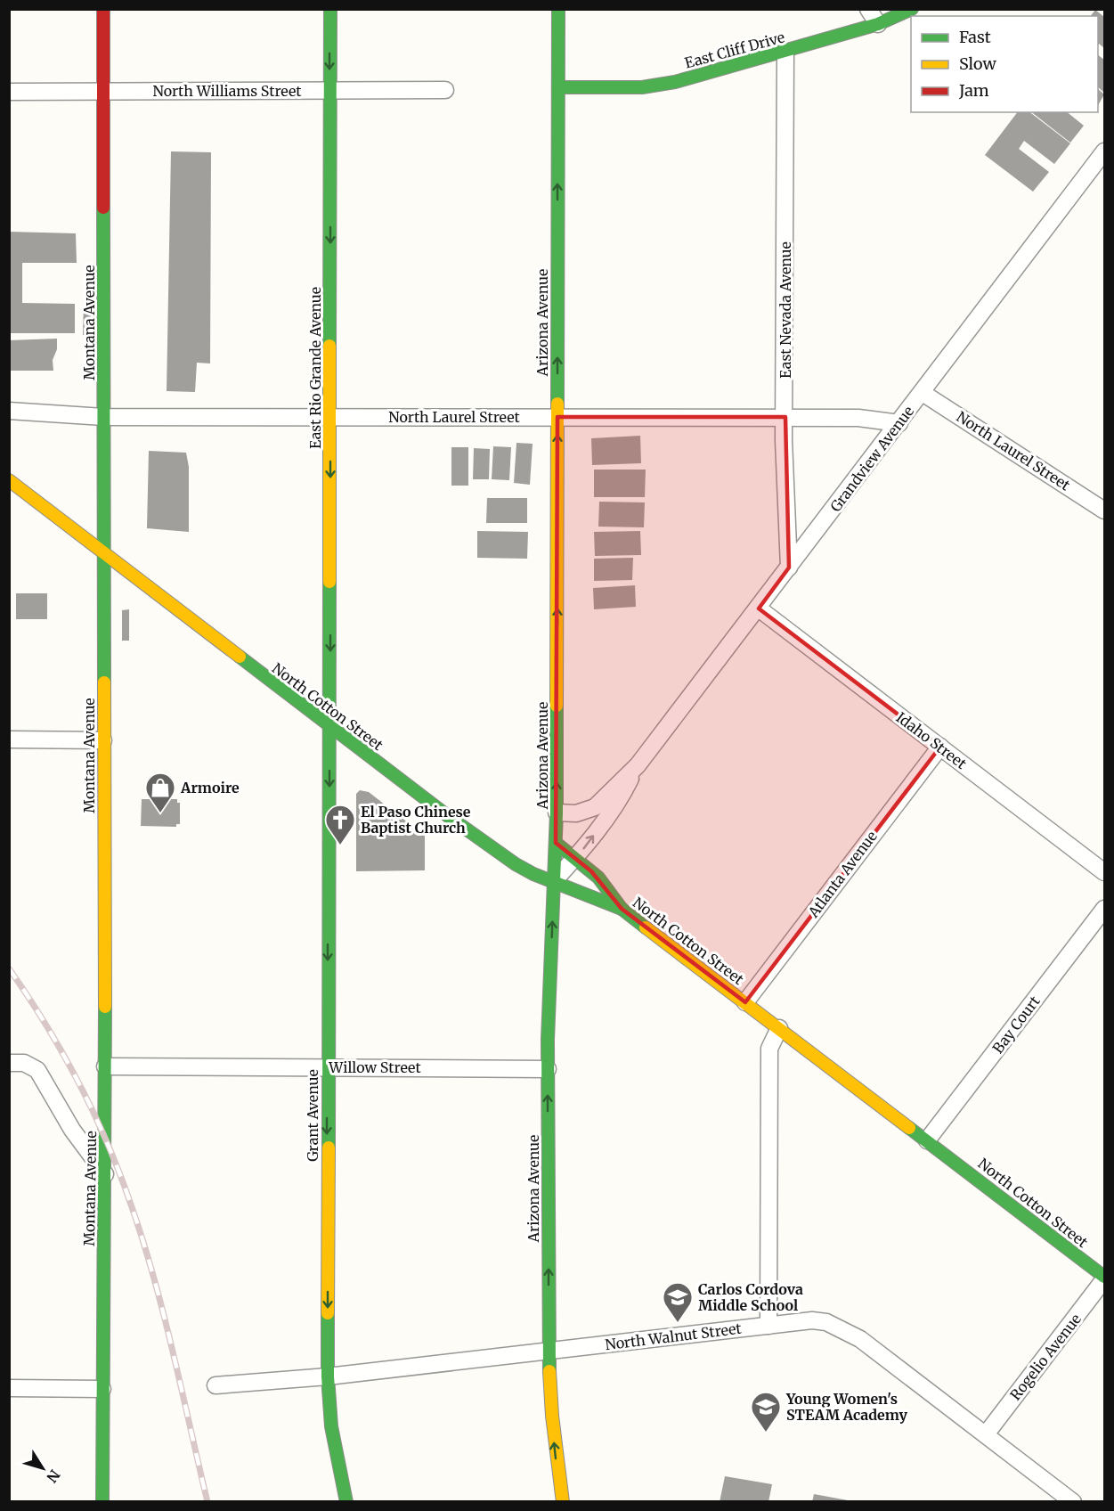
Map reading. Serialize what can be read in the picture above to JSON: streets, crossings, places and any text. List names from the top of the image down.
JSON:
{
  "streets": {
    "main road": [
      "East Cliff Drive",
      "Montana Avenue",
      "Arizona Avenue",
      "East Rio Grande Avenue",
      "North Cotton Street",
      "Grant Avenue"
    ],
    "street": [
      "North Williams Street",
      "East Nevada Avenue",
      "North Laurel Street",
      "Grandview Avenue",
      "Idaho Street",
      "Atlanta Avenue",
      "Bay Court",
      "Willow Street",
      "North Walnut Street",
      "Rogelio Avenue"
    ]
  },
  "crossings": [
    ["East Cliff Drive", "East Nevada Avenue"],
    ["East Cliff Drive", "Arizona Avenue"],
    ["North Williams Street", "Montana Avenue"],
    ["North Williams Street", "East Rio Grande Avenue"],
    ["East Nevada Avenue", "North Laurel Street"],
    ["East Nevada Avenue", "Grandview Avenue"],
    ["Montana Avenue", "North Laurel Street"],
    ["Montana Avenue", "North Cotton Street"],
    ["Montana Avenue", "Willow Street"],
    ["Arizona Avenue", "North Laurel Street"],
    ["Arizona Avenue", "Grandview Avenue"],
    ["Arizona Avenue", "North Cotton Street"],
    ["Arizona Avenue", "Willow Street"],
    ["Arizona Avenue", "North Walnut Street"],
    ["East Rio Grande Avenue", "North Laurel Street"],
    ["East Rio Grande Avenue", "North Cotton Street"],
    ["East Rio Grande Avenue", "Grant Avenue"],
    ["North Laurel Street", "Grandview Avenue"],
    ["Grandview Avenue", "North Cotton Street"],
    ["Grandview Avenue", "Idaho Street"],
    ["North Cotton Street", "Atlanta Avenue"],
    ["North Cotton Street", "Bay Court"],
    ["North Cotton Street", "Grant Avenue"],
    ["North Cotton Street", "Rogelio Avenue"],
    ["Idaho Street", "Atlanta Avenue"],
    ["Willow Street", "Grant Avenue"],
    ["Grant Avenue", "North Walnut Street"],
    ["North Walnut Street", "Rogelio Avenue"]
  ],
  "one_way": ["Arizona Avenue", "East Rio Grande Avenue", "Grant Avenue"],
  "places": {
    "shop": ["Armoire"],
    "church": ["El Paso Chinese Baptist Church"],
    "school or university": ["Carlos Cordova Middle School", "Young Women's STEAM Academy"]
  },
  "legend": ["Fast", "Slow", "Jam"],
  "north": "bottom right"
}
